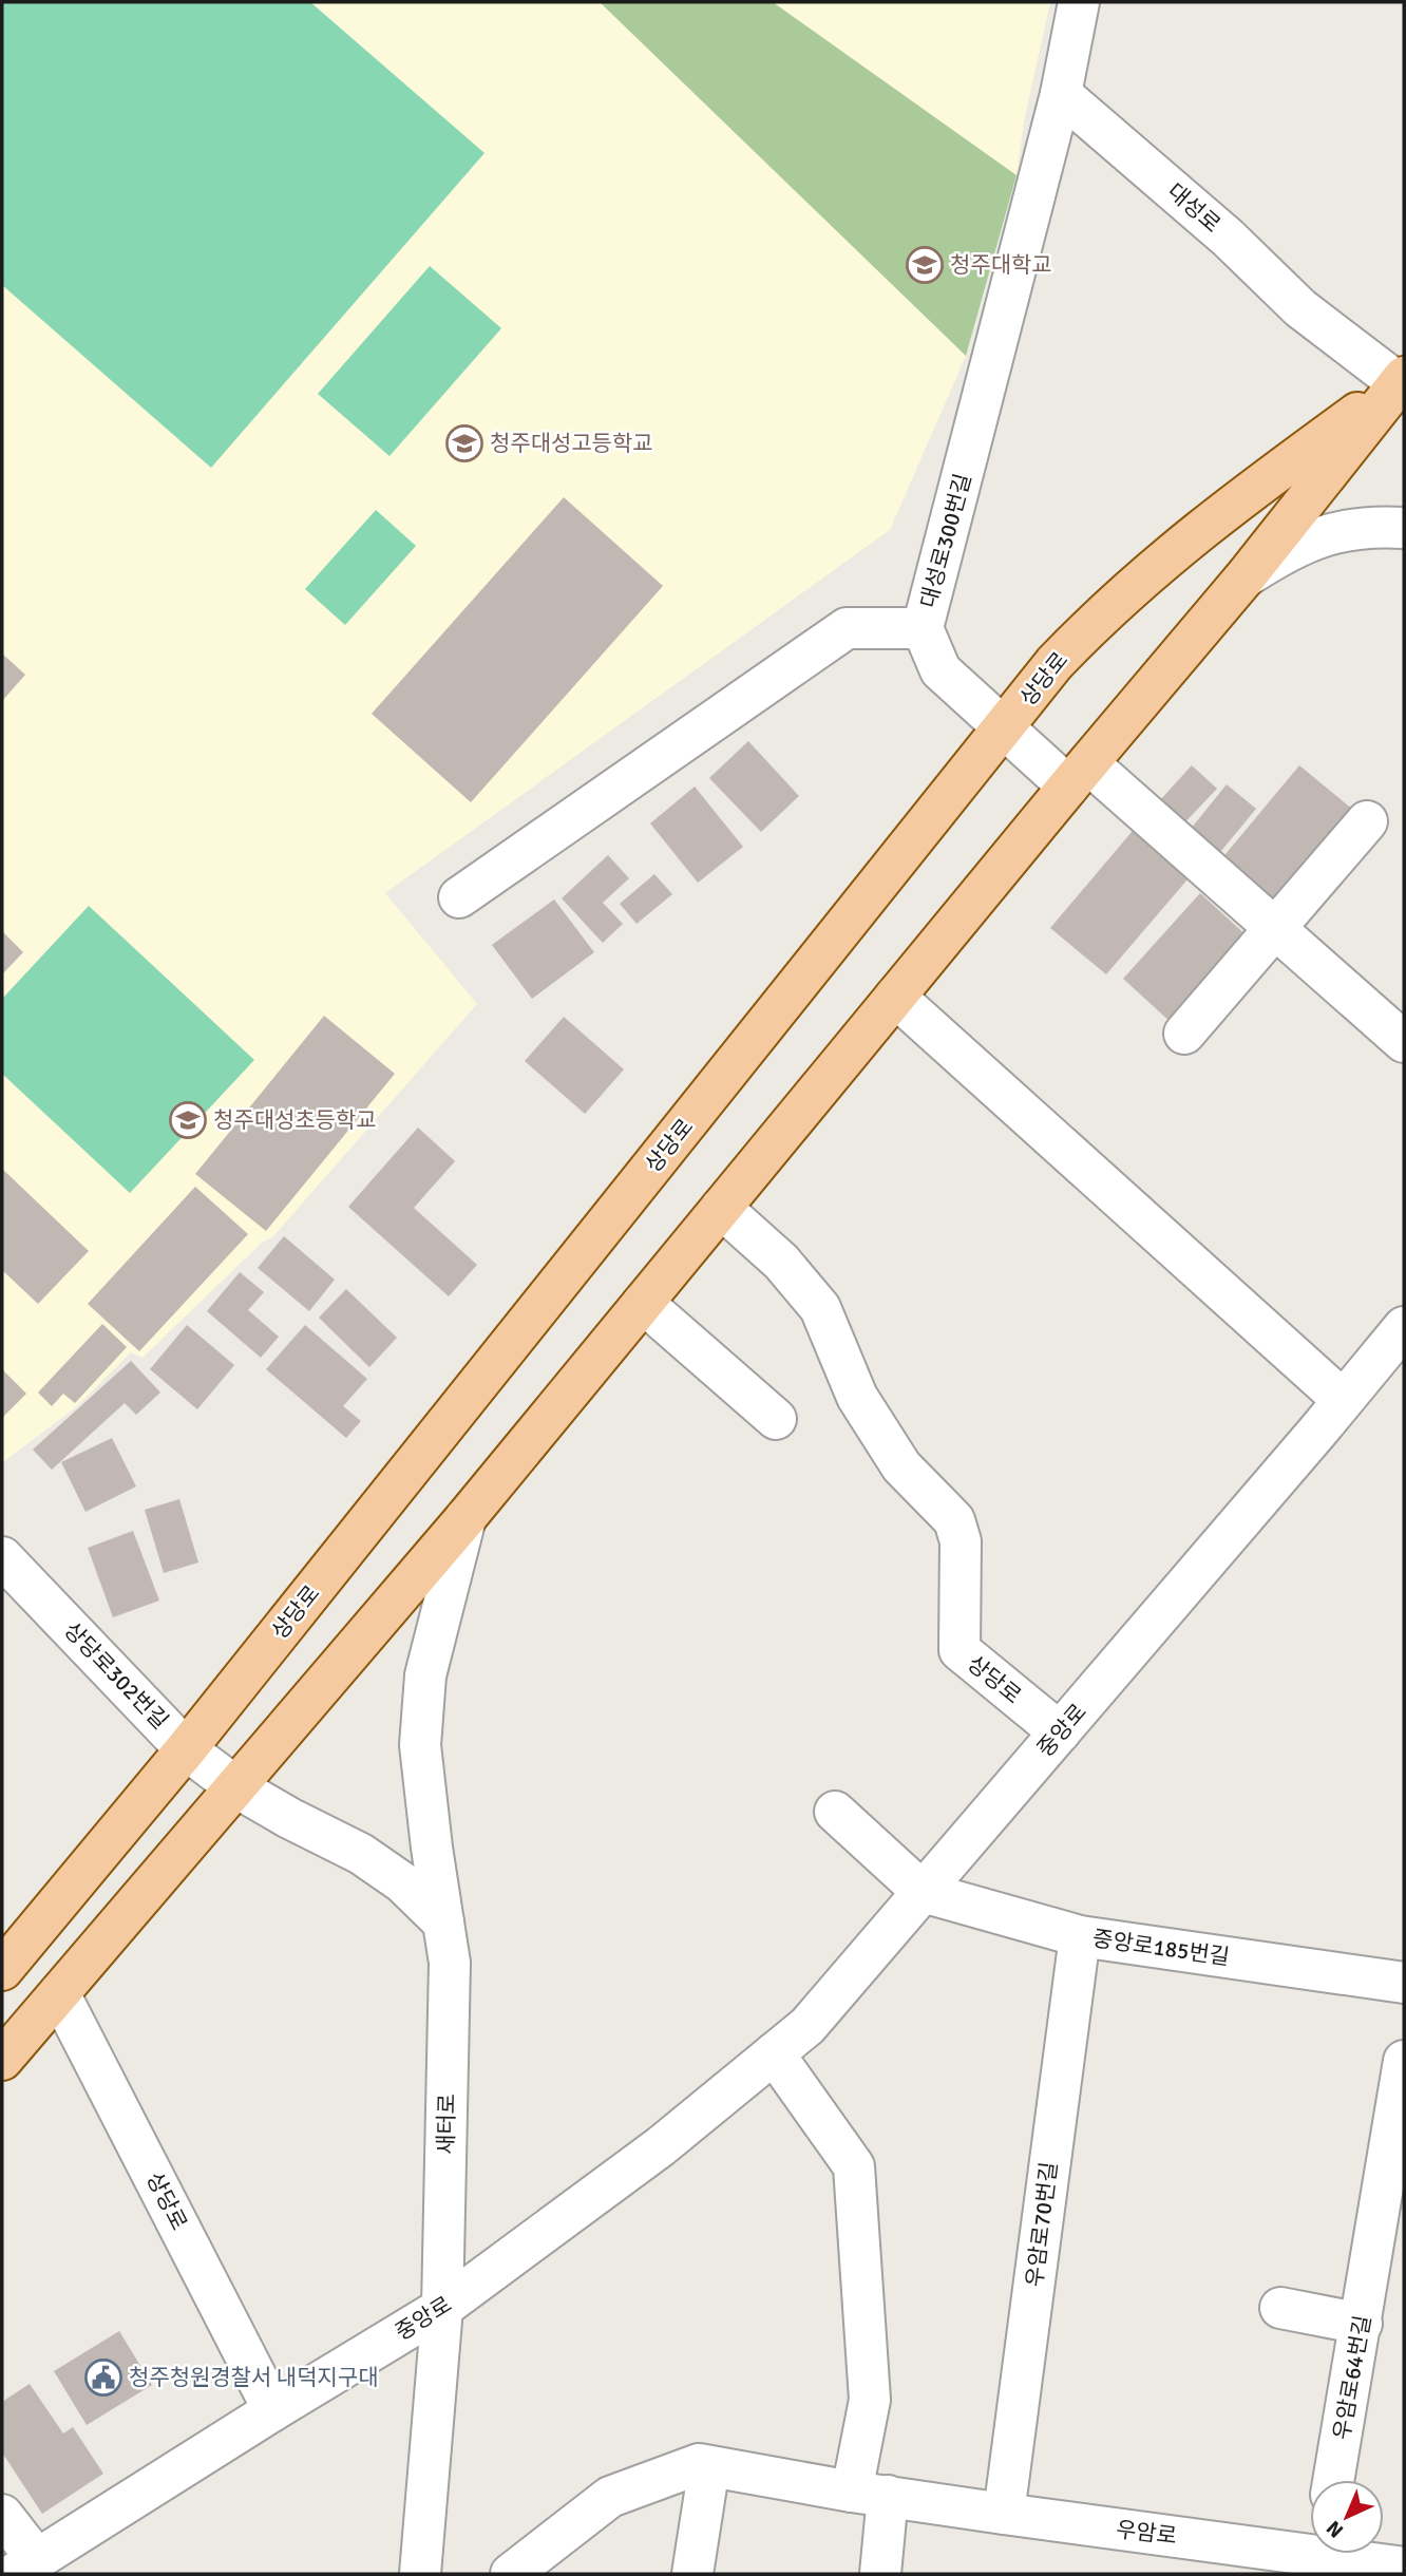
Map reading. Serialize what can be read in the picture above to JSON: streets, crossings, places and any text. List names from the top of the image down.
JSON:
{
  "streets": {
    "main road": ["상당로"],
    "street": [
      "대성로",
      "대성로300번길",
      "상당로302번길",
      "중앙로",
      "중앙로185번길",
      "새터로",
      "우암로70번길",
      "우암로64번길",
      "우암로"
    ]
  },
  "crossings": [
    ["대성로", "대성로300번길"],
    ["대성로", "상당로"],
    ["상당로", "상당로302번길"],
    ["상당로", "중앙로"],
    ["중앙로", "중앙로185번길"],
    ["중앙로", "새터로"],
    ["중앙로185번길", "우암로70번길"],
    ["우암로70번길", "우암로"]
  ],
  "places": {
    "school or university": ["청주대학교", "청주대성고등학교", "청주대성초등학교"],
    "public building": ["청주청원경찰서 내덕지구대"]
  },
  "north": "bottom left"
}
